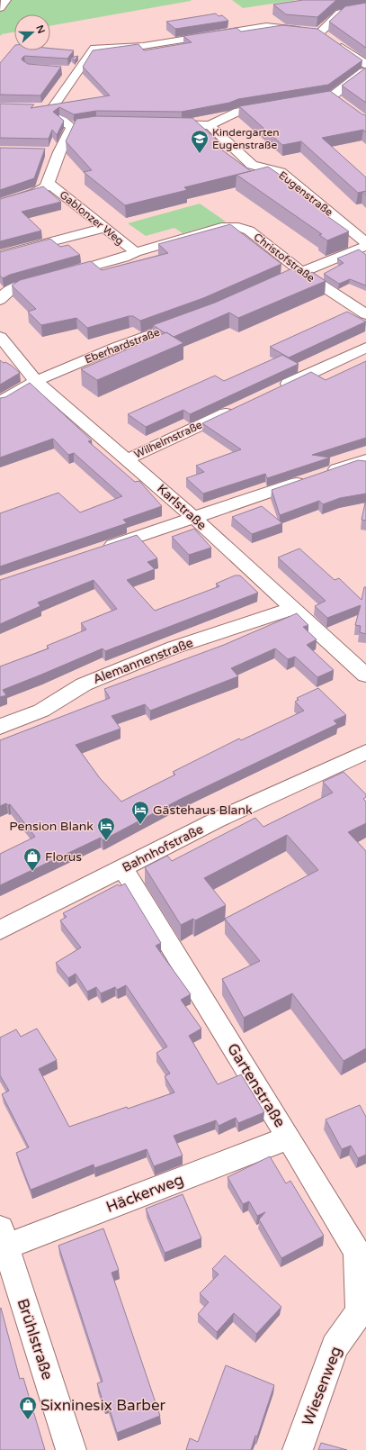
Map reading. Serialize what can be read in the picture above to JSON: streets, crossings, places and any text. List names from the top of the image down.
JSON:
{
  "streets": {
    "street": [
      "Eugenstraße",
      "Gablonzer Weg",
      "Christofstraße",
      "Eberhardstraße",
      "Wilhelmstraße",
      "Karlstraße",
      "Alemannenstraße",
      "Bahnhofstraße",
      "Gartenstraße",
      "Häckerweg",
      "Brühlstraße",
      "Wiesenweg"
    ]
  },
  "crossings": [
    ["Gablonzer Weg", "Christofstraße"],
    ["Eberhardstraße", "Karlstraße"],
    ["Wilhelmstraße", "Karlstraße"],
    ["Karlstraße", "Alemannenstraße"],
    ["Bahnhofstraße", "Gartenstraße"],
    ["Gartenstraße", "Häckerweg"],
    ["Gartenstraße", "Wiesenweg"],
    ["Häckerweg", "Brühlstraße"]
  ],
  "places": {
    "school or university": ["Kindergarten Eugenstraße"],
    "hotel": ["Gästehaus Blank", "Pension Blank"],
    "shop": ["Florus", "Sixninesix Barber"]
  },
  "north": "right"
}
